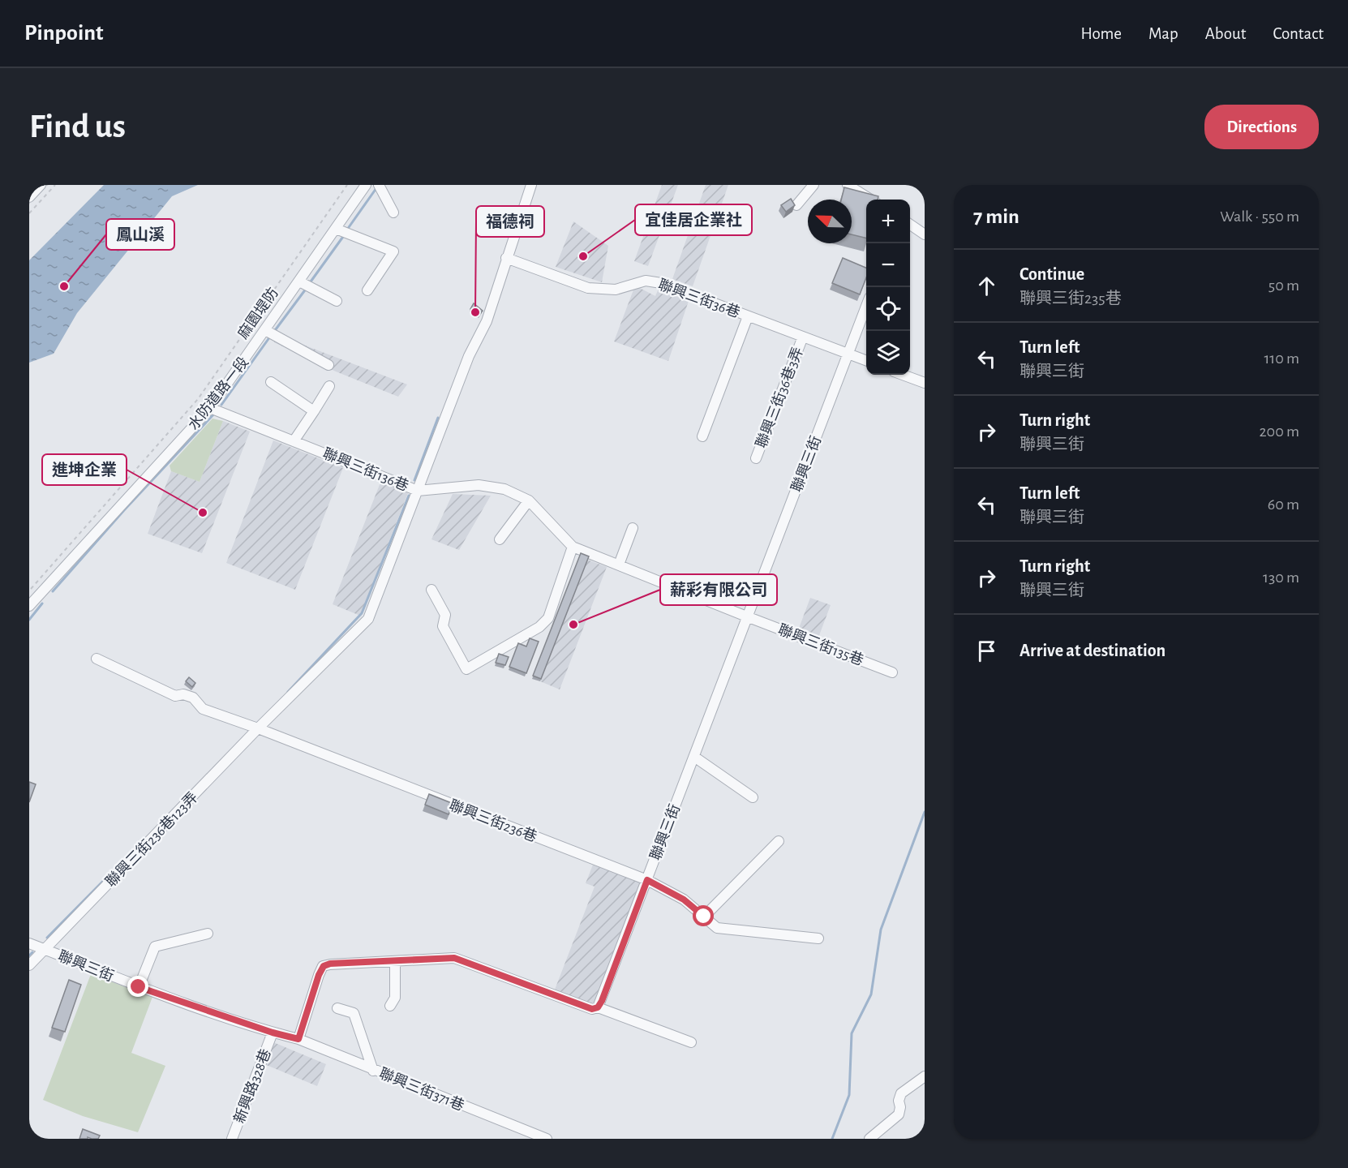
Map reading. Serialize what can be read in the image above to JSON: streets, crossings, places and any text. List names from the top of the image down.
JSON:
{
  "streets": {
    "street": [
      "聯興三街36巷",
      "水防道路一段",
      "聯興三街36巷3弄",
      "聯興三街",
      "聯興三街136巷",
      "聯興三街135巷",
      "聯興三街236巷",
      "聯興三街236巷123弄",
      "新興路328巷",
      "聯興三街371巷"
    ],
    "path": ["麻園堤防"]
  },
  "crossings": [
    ["聯興三街36巷", "聯興三街36巷3弄"],
    ["聯興三街36巷", "聯興三街"],
    ["水防道路一段", "聯興三街136巷"],
    ["聯興三街", "聯興三街136巷"],
    ["聯興三街", "聯興三街135巷"],
    ["聯興三街", "聯興三街236巷"],
    ["聯興三街", "聯興三街236巷123弄"],
    ["聯興三街", "新興路328巷"],
    ["聯興三街", "聯興三街371巷"],
    ["聯興三街136巷", "聯興三街135巷"],
    ["聯興三街236巷", "聯興三街236巷123弄"]
  ],
  "places": [
    "宜佳居企業社",
    "鳳山溪",
    "福德祠",
    "進坤企業",
    "薪彩有限公司"
  ],
  "north": "top left",
  "page": {
    "header": "Pinpoint",
    "nav": [
      "Home",
      "Map",
      "About",
      "Contact"
    ],
    "buttons": "Directions",
    "title": "Find us",
    "heading": ["7 min", "Walk · 550 m"],
    "map_buttons": ["+", "−"],
    "list": [
      ["Continue", "聯興三街235巷", "50 m"],
      ["Turn left", "聯興三街", "110 m"],
      ["Turn right", "聯興三街", "200 m"],
      ["Turn left", "聯興三街", "60 m"],
      ["Turn right", "聯興三街", "130 m"],
      "Arrive at destination"
    ]
  }
}
